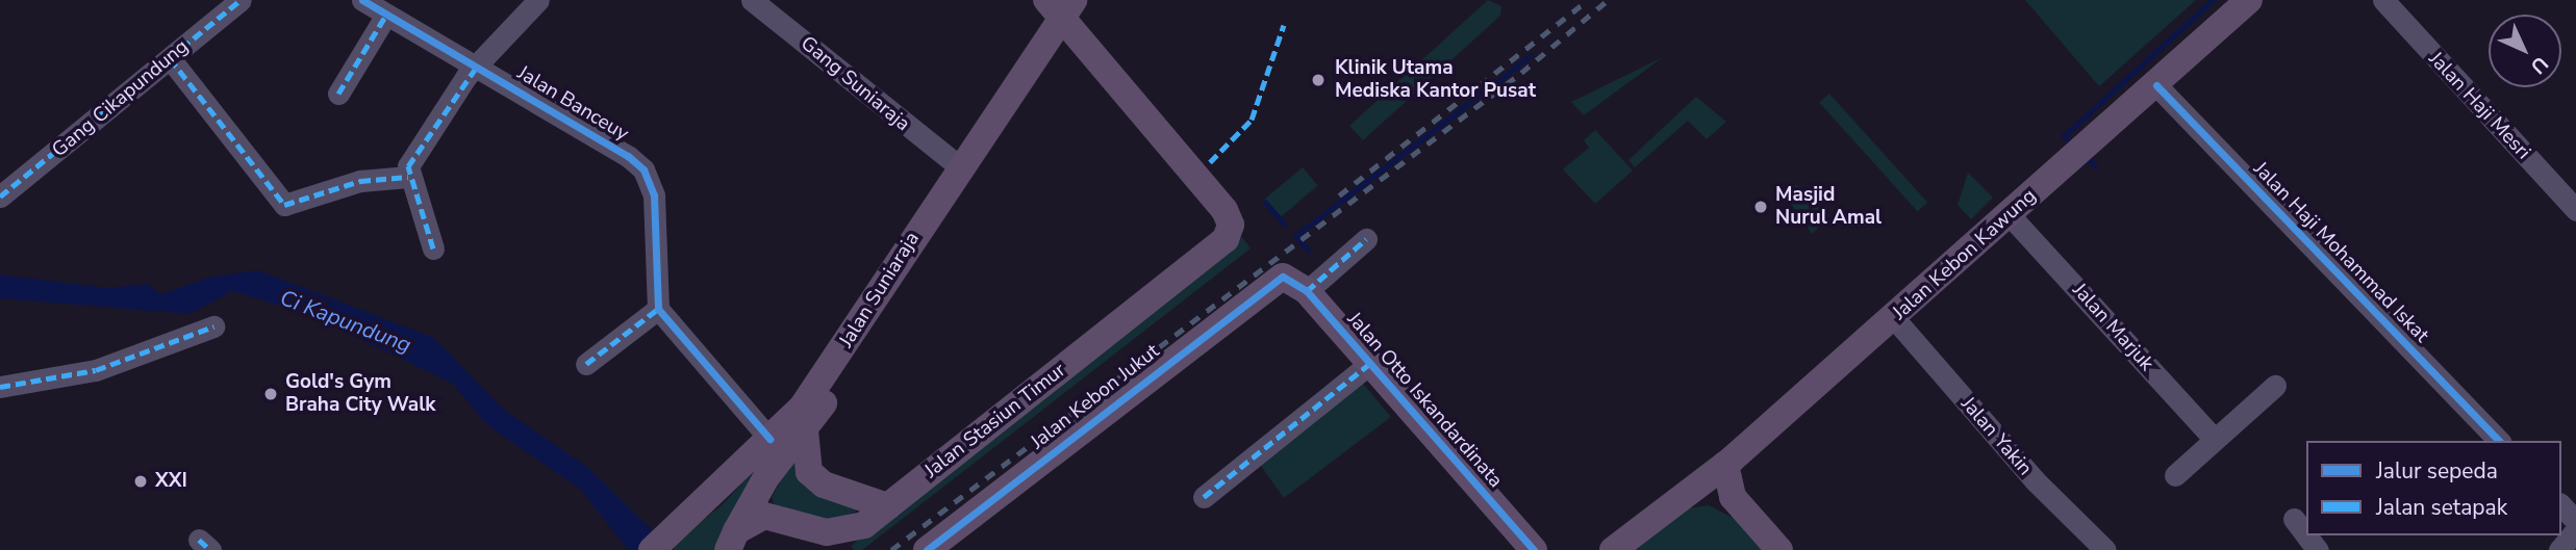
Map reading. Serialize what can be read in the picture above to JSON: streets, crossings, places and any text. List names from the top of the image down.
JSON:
{
  "streets": {
    "main road": [
      "Jalan Kebon Kawung",
      "Jalan Suniaraja",
      "Jalan Kebon Jukut",
      "Jalan Otto Iskandardinata",
      "Jalan Stasiun Timur"
    ],
    "street": [
      "Gang Suniaraja",
      "Gang Cikapundung",
      "Jalan Banceuy",
      "Jalan Haji Mesri",
      "Jalan Haji Mohammad Iskat",
      "Jalan Marjuk",
      "Jalan Yakin"
    ]
  },
  "crossings": [
    ["Gang Suniaraja", "Jalan Suniaraja"],
    ["Jalan Haji Mohammad Iskat", "Jalan Kebon Kawung"],
    ["Jalan Kebon Kawung", "Jalan Marjuk"],
    ["Jalan Kebon Kawung", "Jalan Yakin"],
    ["Jalan Suniaraja", "Jalan Stasiun Timur"],
    ["Jalan Kebon Jukut", "Jalan Otto Iskandardinata"]
  ],
  "water": ["Ci Kapundung"],
  "places": [
    "Klinik Utama Mediska Kantor Pusat",
    "Masjid Nurul Amal",
    "Gold's Gym Braha City Walk",
    "XXI"
  ],
  "legend": ["Jalur sepeda", "Jalan setapak"],
  "north": "bottom right"
}
